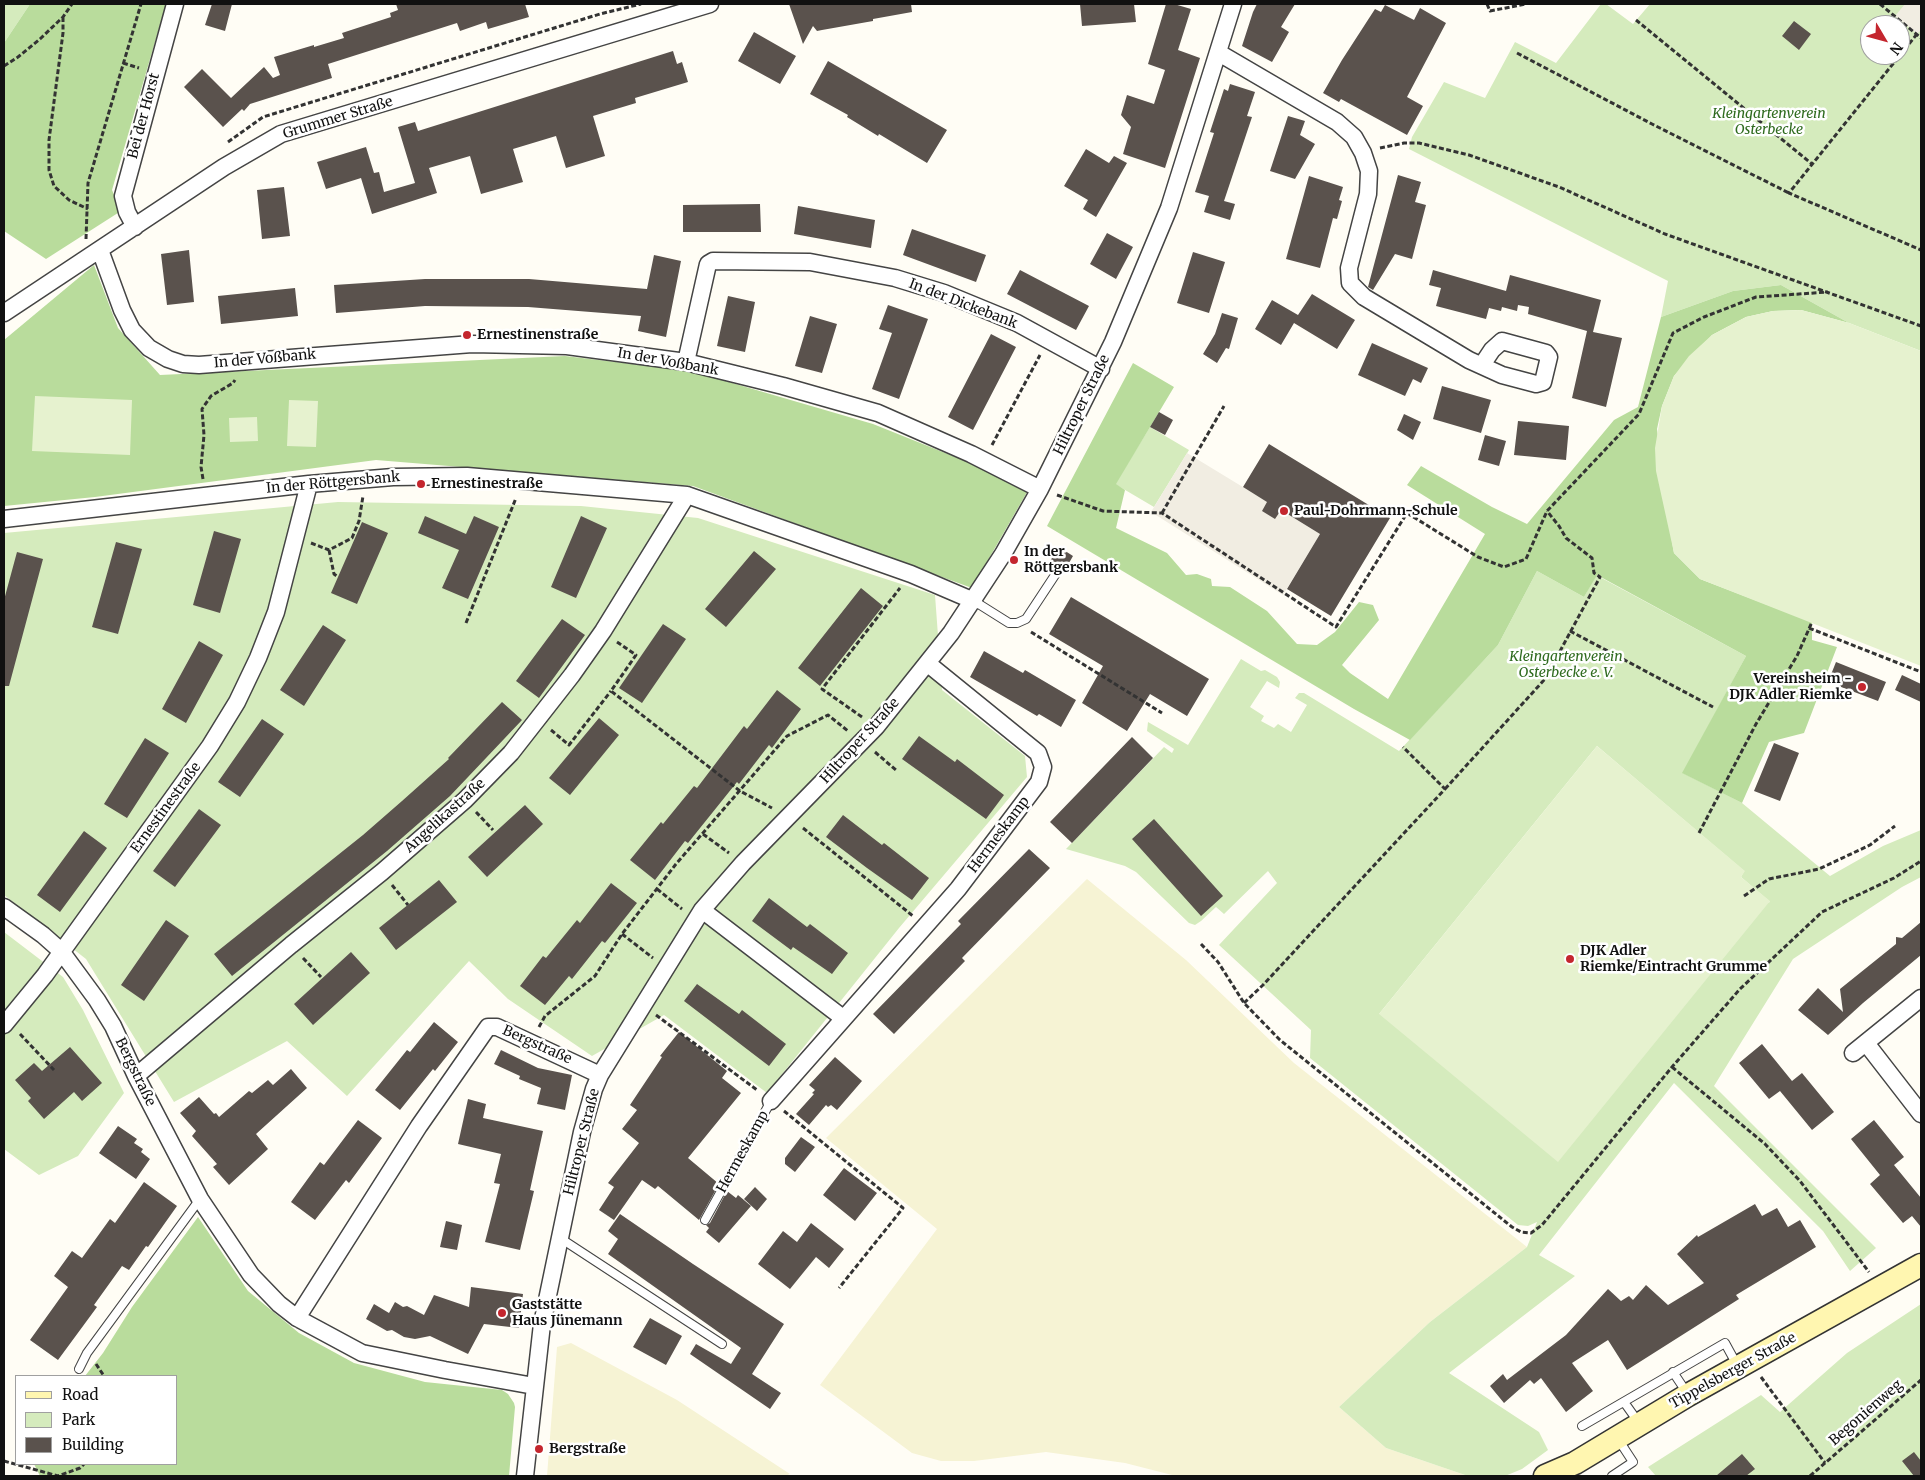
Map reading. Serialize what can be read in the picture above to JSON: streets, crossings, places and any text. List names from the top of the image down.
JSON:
{
  "streets": {
    "street": [
      "Bei der Horst",
      "Grummer Straße",
      "In der Dickebank",
      "In der Voßbank",
      "Hiltroper Straße",
      "In der Röttgersbank",
      "Ernestinestraße",
      "Angelikastraße",
      "Hermeskamp",
      "Bergstraße",
      "Tippelsberger Straße"
    ],
    "path": ["Begonienweg"]
  },
  "crossings": [
    ["Bei der Horst", "Grummer Straße"],
    ["Grummer Straße", "In der Voßbank"],
    ["In der Dickebank", "In der Voßbank"],
    ["In der Dickebank", "Hiltroper Straße"],
    ["In der Voßbank", "Hiltroper Straße"],
    ["Hiltroper Straße", "In der Röttgersbank"],
    ["Hiltroper Straße", "Hermeskamp"],
    ["Hiltroper Straße", "Bergstraße"],
    ["In der Röttgersbank", "Ernestinestraße"],
    ["In der Röttgersbank", "Angelikastraße"],
    ["Ernestinestraße", "Bergstraße"],
    ["Angelikastraße", "Bergstraße"],
    ["Tippelsberger Straße", "Begonienweg"]
  ],
  "parks": ["Kleingartenverein Osterbecke", "Kleingartenverein Osterbecke e. V."],
  "places": [
    "Ernestinenstraße",
    "Ernestinestraße",
    "Paul-Dohrmann-Schule",
    "In der Röttgersbank",
    "Vereinsheim - DJK Adler Riemke",
    "DJK Adler Riemke/Eintracht Grumme",
    "Gaststätte Haus Jünemann",
    "Bergstraße"
  ],
  "legend": ["Road", "Park", "Building"],
  "north": "bottom right"
}
